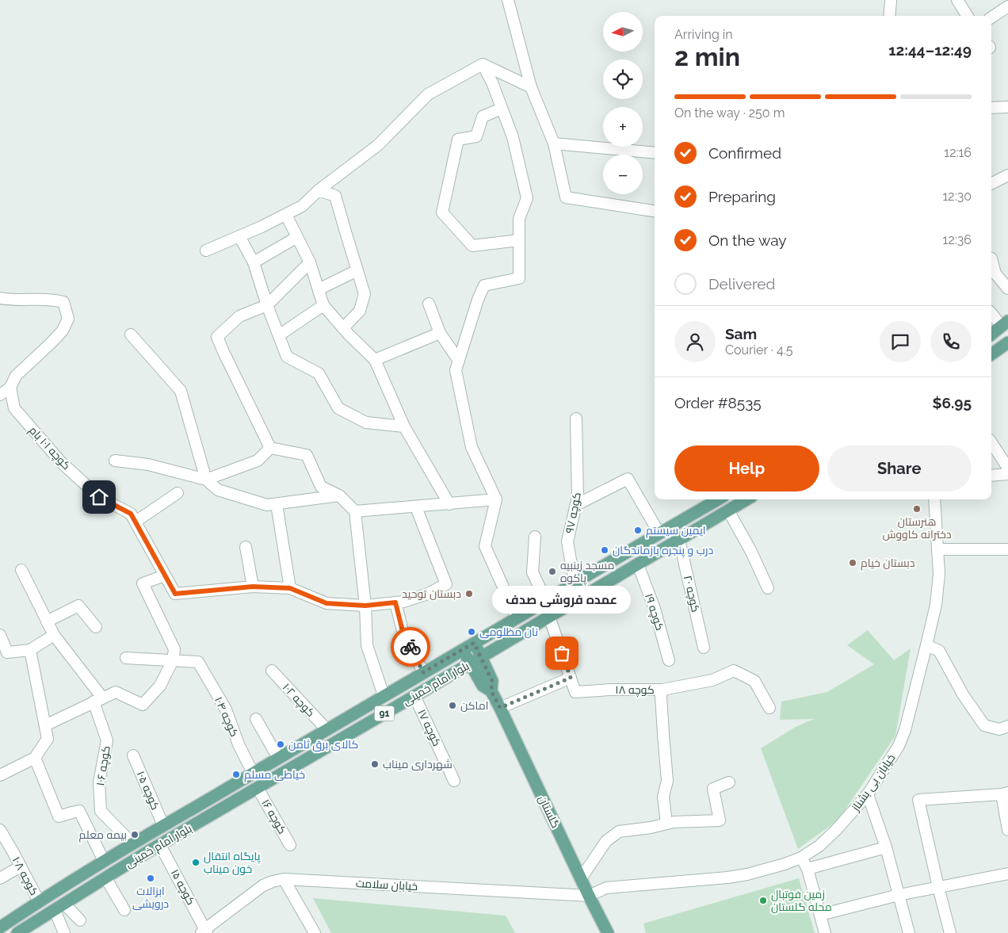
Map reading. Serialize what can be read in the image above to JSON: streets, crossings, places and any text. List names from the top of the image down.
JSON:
{
  "streets": {
    "main road": ["بلوار امام خمینی", "91", "گلستان"],
    "street": [
      "کوچه ۱۰۱ بام",
      "کوچه ۹۷",
      "کوچه ۲۰",
      "کوچه ۱۹",
      "کوچه ۱۸",
      "کوچه ۱۰۲",
      "کوچه ۱۰۴",
      "کوچه ۱۷",
      "کوچه ۱۰۶",
      "خیابان بی بشناز",
      "کوچه ۱۰۵",
      "کوچه ۱۶",
      "کوچه ۱۰۸",
      "خیابان سلامت",
      "کوچه ۱۵"
    ]
  },
  "crossings": [
    ["کوچه ۹۷", "بلوار امام خمینی"],
    ["کوچه ۲۰", "بلوار امام خمینی"],
    ["کوچه ۱۹", "بلوار امام خمینی"],
    ["بلوار امام خمینی", "کوچه ۱۸"],
    ["بلوار امام خمینی", "کوچه ۱۰۲"],
    ["بلوار امام خمینی", "کوچه ۱۰۴"],
    ["بلوار امام خمینی", "کوچه ۱۷"],
    ["بلوار امام خمینی", "کوچه ۱۰۶"],
    ["بلوار امام خمینی", "کوچه ۱۰۵"],
    ["بلوار امام خمینی", "گلستان"],
    ["بلوار امام خمینی", "کوچه ۱۶"],
    ["بلوار امام خمینی", "کوچه ۱۰۸"],
    ["بلوار امام خمینی", "کوچه ۱۵"],
    ["خیابان بی بشناز", "گلستان"],
    ["خیابان بی بشناز", "خیابان سلامت"],
    ["گلستان", "خیابان سلامت"],
    ["خیابان سلامت", "کوچه ۱۵"]
  ],
  "places": [
    "هنرستان دخترانه کاووش",
    "ایمین سیستم",
    "درب و پنجره بازماندگان",
    "دبستان خیام",
    "مسجد زینبیه پاکوه",
    "دبستان توحید",
    "نان مظلومی",
    "عمده فروشی صدف",
    "اماکن",
    "کالای برق ثامن",
    "شهرداری میناب",
    "خیاطی مسلم",
    "بیمه معلم",
    "پایگاه انتقال خون میناب",
    "ابزالات درویشی",
    "زمین فوتبال محله گلستان"
  ],
  "north": "left",
  "page": {
    "map_buttons": ["+", "−"],
    "heading": ["2 min", "Arriving in", "12:44–12:49"],
    "panel": [
      "Sam",
      "Courier · 4.5",
      "Order #8535",
      "$6.95"
    ],
    "bar": "On the way · 250 m",
    "list": [
      ["Confirmed", "12:16"],
      ["Preparing", "12:30"],
      ["On the way", "12:36"],
      "Delivered"
    ],
    "buttons": ["Help", "Share"],
    "bubble": "عمده فروشی صدف"
  }
}
